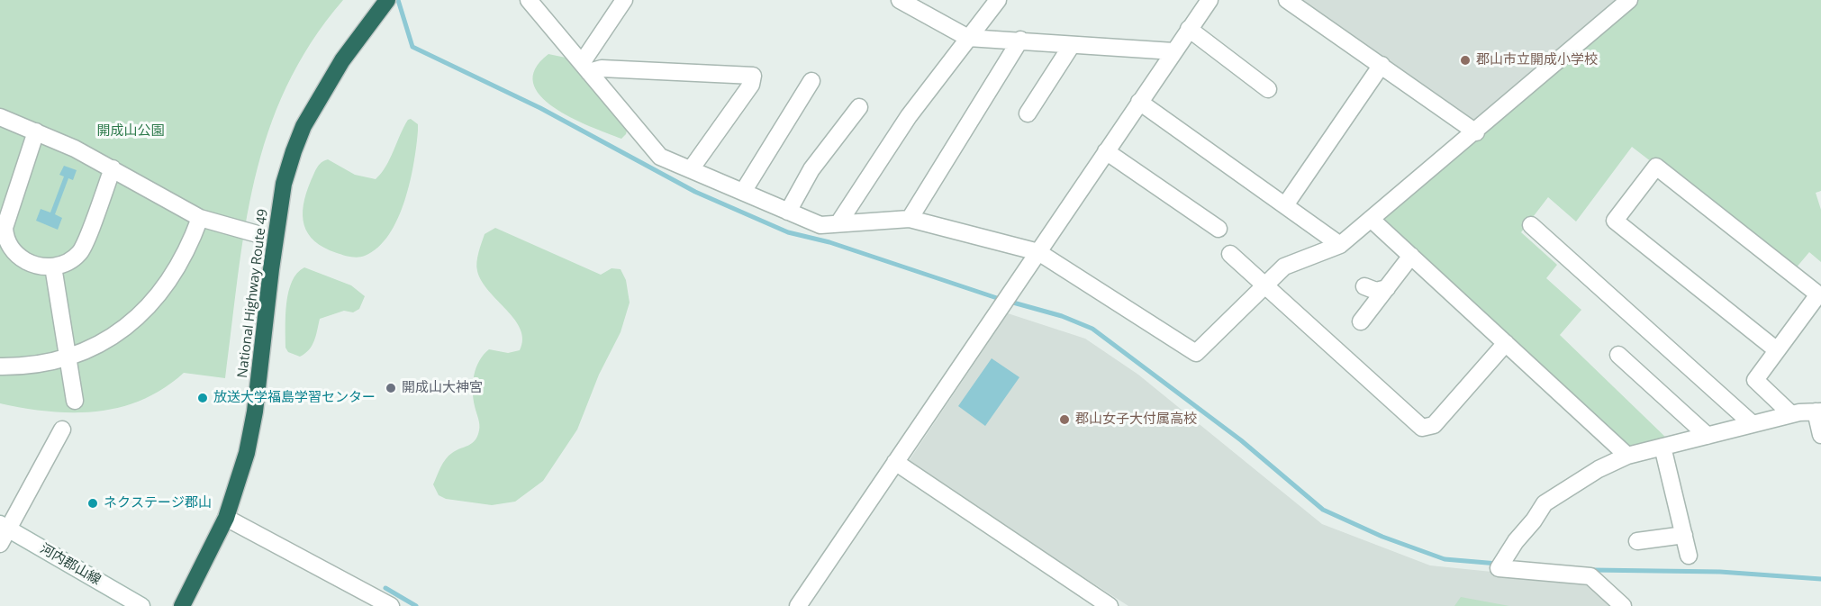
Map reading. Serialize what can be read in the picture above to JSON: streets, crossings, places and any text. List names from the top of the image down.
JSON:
{
  "streets": {
    "highway": ["National Highway Route 49"],
    "street": ["河内郡山線"]
  },
  "parks": ["開成山公園"],
  "places": [
    "郡山市立開成小学校",
    "開成山大神宮",
    "放送大学福島学習センター",
    "郡山女子大付属高校",
    "ネクステージ郡山"
  ]
}
